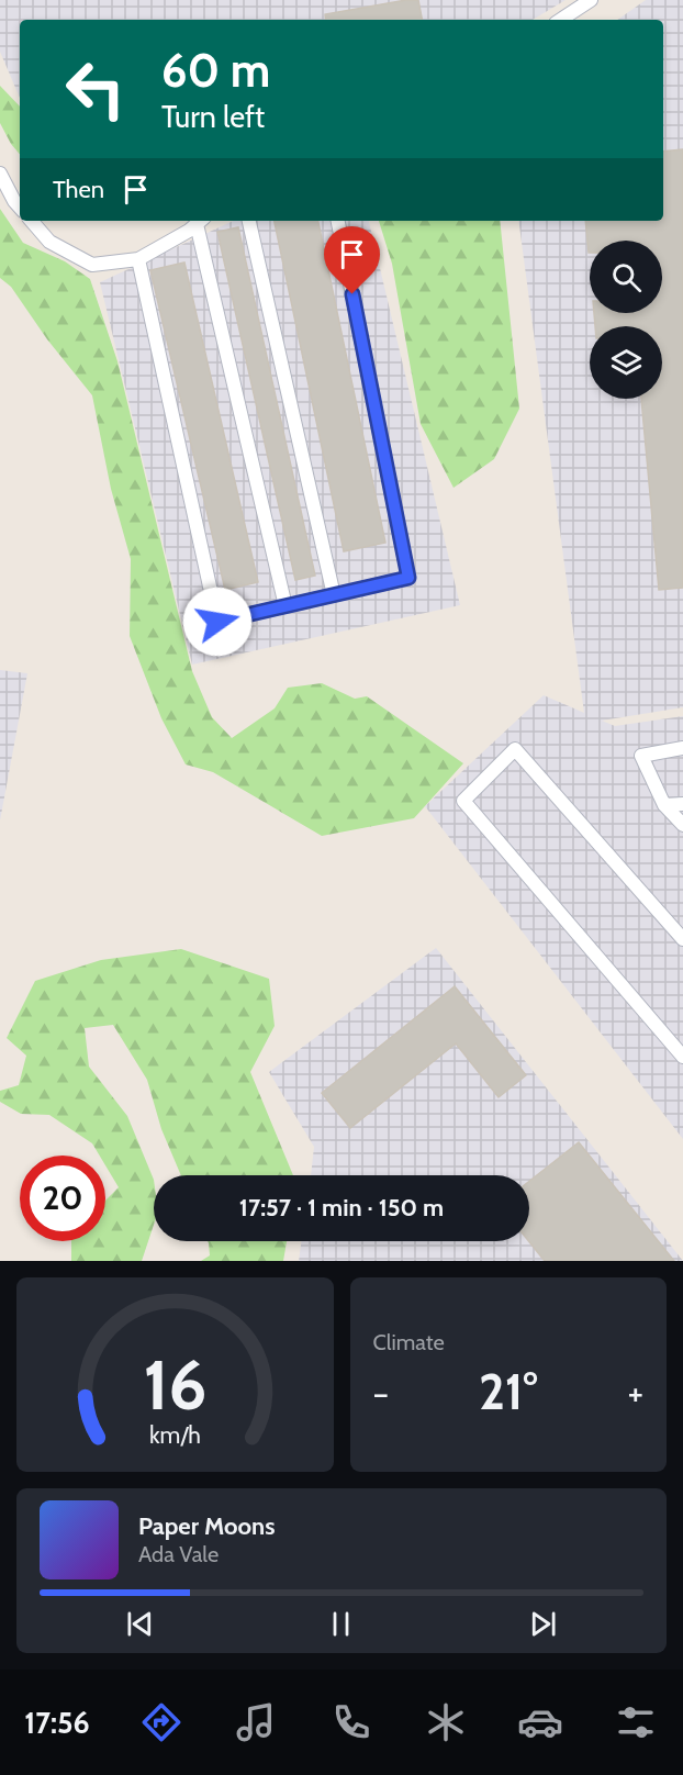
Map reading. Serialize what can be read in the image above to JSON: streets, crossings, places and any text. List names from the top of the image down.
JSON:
{
  "page": {
    "turn": ["60 m", "Turn left"],
    "then": "Then",
    "limit": "20",
    "trip": "17:57 · 1 min · 150 m",
    "tile": "Climate",
    "heat": ["−", "21°", "+"],
    "song": ["Paper Moons", "Ada Vale"],
    "tabs": "17:56",
    "gauge": ["16", "km/h"]
  }
}
